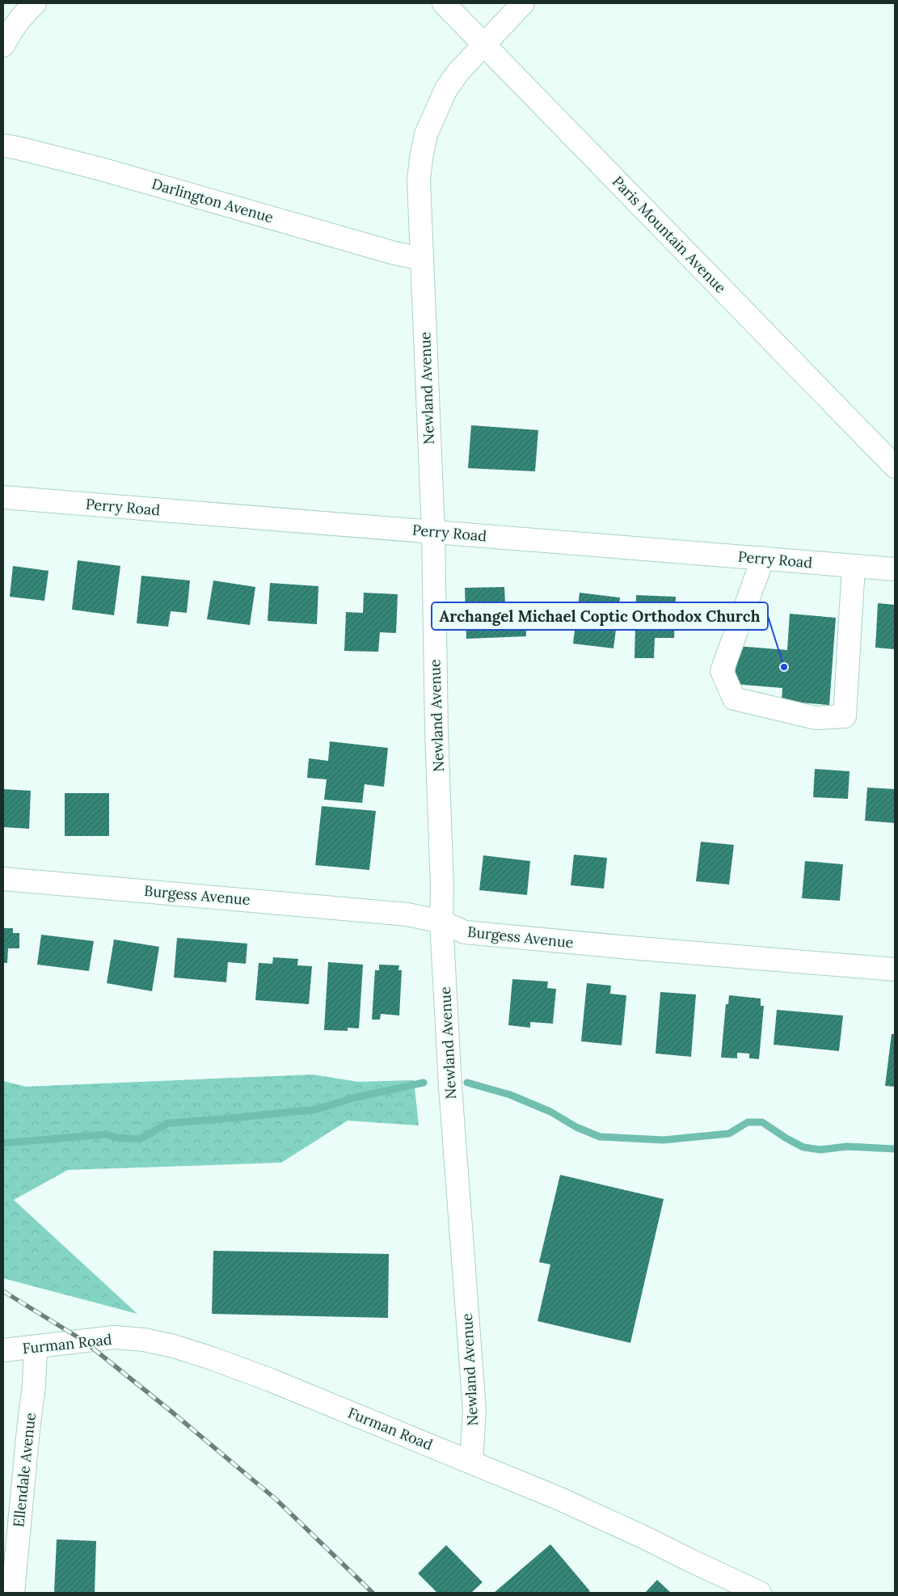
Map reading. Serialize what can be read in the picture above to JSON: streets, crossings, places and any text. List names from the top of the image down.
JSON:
{
  "streets": {
    "street": [
      "Darlington Avenue",
      "Paris Mountain Avenue",
      "Newland Avenue",
      "Perry Road",
      "Burgess Avenue",
      "Furman Road",
      "Ellendale Avenue"
    ]
  },
  "crossings": [
    ["Darlington Avenue", "Newland Avenue"],
    ["Paris Mountain Avenue", "Newland Avenue"],
    ["Newland Avenue", "Perry Road"],
    ["Newland Avenue", "Burgess Avenue"],
    ["Newland Avenue", "Furman Road"],
    ["Furman Road", "Ellendale Avenue"]
  ],
  "places": ["Archangel Michael Coptic Orthodox Church"]
}
